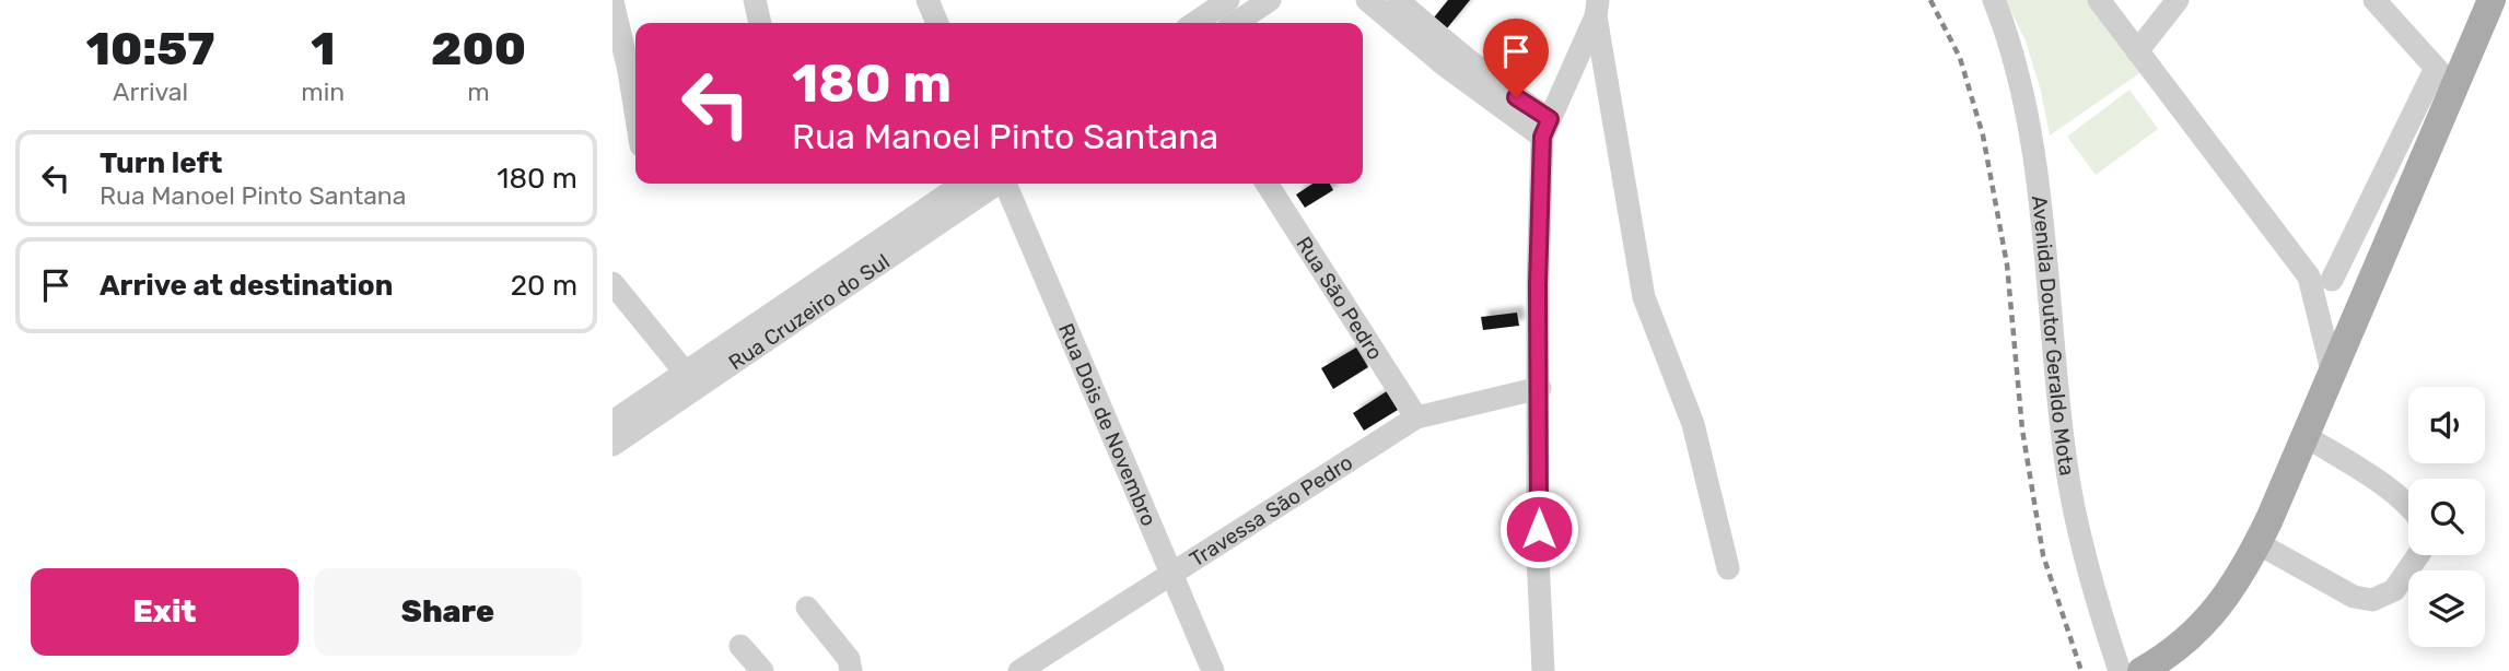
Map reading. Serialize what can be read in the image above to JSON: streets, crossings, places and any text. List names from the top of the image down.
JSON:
{
  "streets": {
    "street": [
      "Rua São Pedro",
      "Rua Cruzeiro do Sul",
      "Avenida Doutor Geraldo Mota",
      "Rua Dois de Novembro",
      "Travessa São Pedro"
    ]
  },
  "crossings": [
    ["Rua São Pedro", "Travessa São Pedro"],
    ["Rua Dois de Novembro", "Travessa São Pedro"]
  ],
  "page": {
    "eta": [
      "10:57",
      "Arrival",
      "1",
      "min",
      "200",
      "m"
    ],
    "turn": ["180 m", "Rua Manoel Pinto Santana"],
    "list": [
      {
        "name": "Turn left",
        "note": "Rua Manoel Pinto Santana",
        "value": "180 m"
      },
      {
        "name": "Arrive at destination",
        "value": "20 m"
      }
    ],
    "buttons": ["Exit", "Share"]
  }
}
